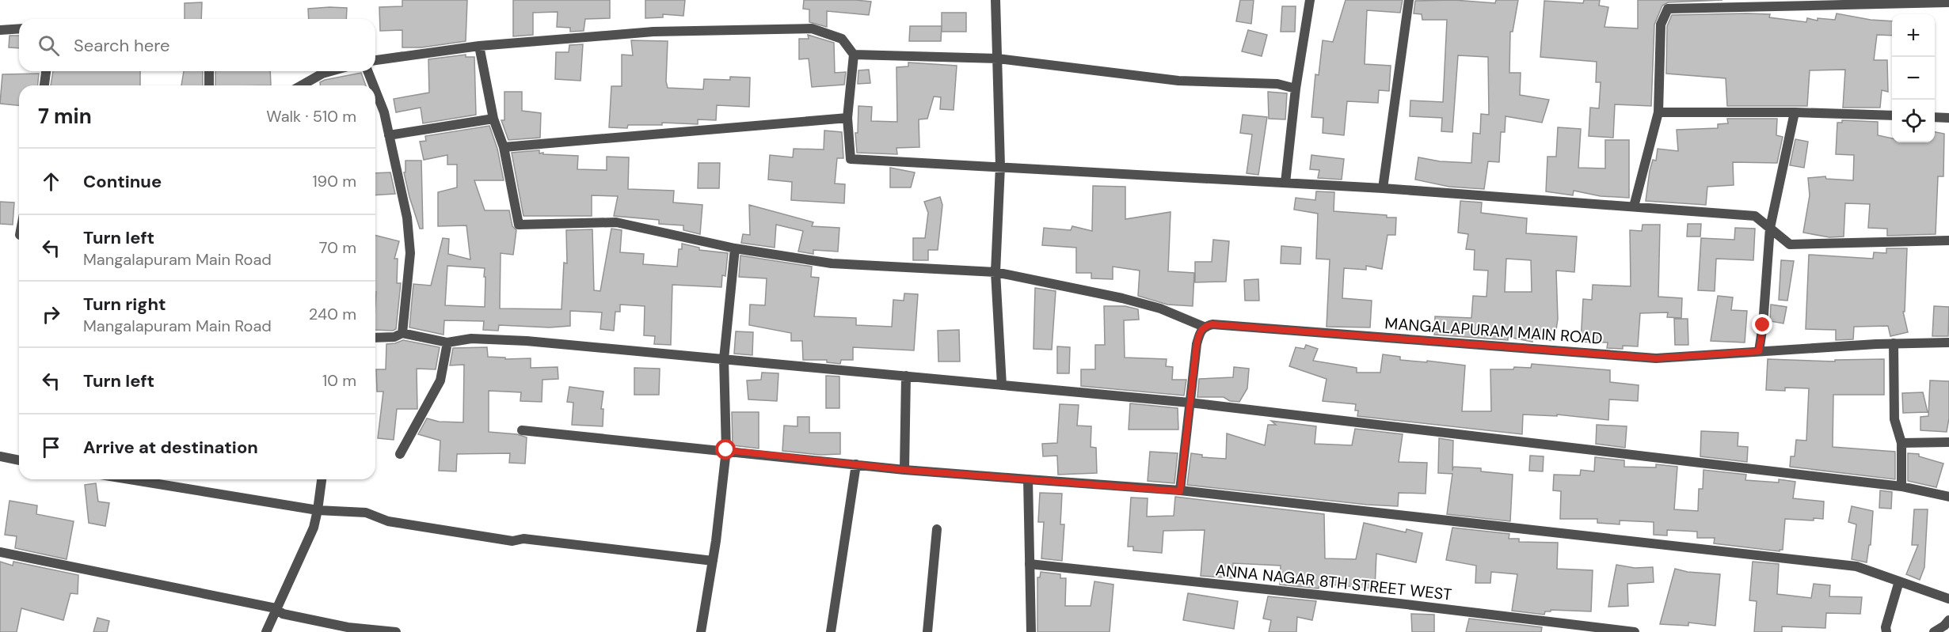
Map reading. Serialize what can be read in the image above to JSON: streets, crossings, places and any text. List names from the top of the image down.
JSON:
{
  "streets": {
    "street": ["MANGALAPURAM MAIN ROAD", "ANNA NAGAR 8TH STREET WEST"]
  },
  "page": {
    "map_buttons": ["+", "−"],
    "search": "Search here",
    "heading": ["7 min", "Walk · 510 m"],
    "list": [
      ["Continue", "190 m"],
      ["Turn left", "Mangalapuram Main Road", "70 m"],
      ["Turn right", "Mangalapuram Main Road", "240 m"],
      ["Turn left", "10 m"],
      "Arrive at destination"
    ]
  }
}
